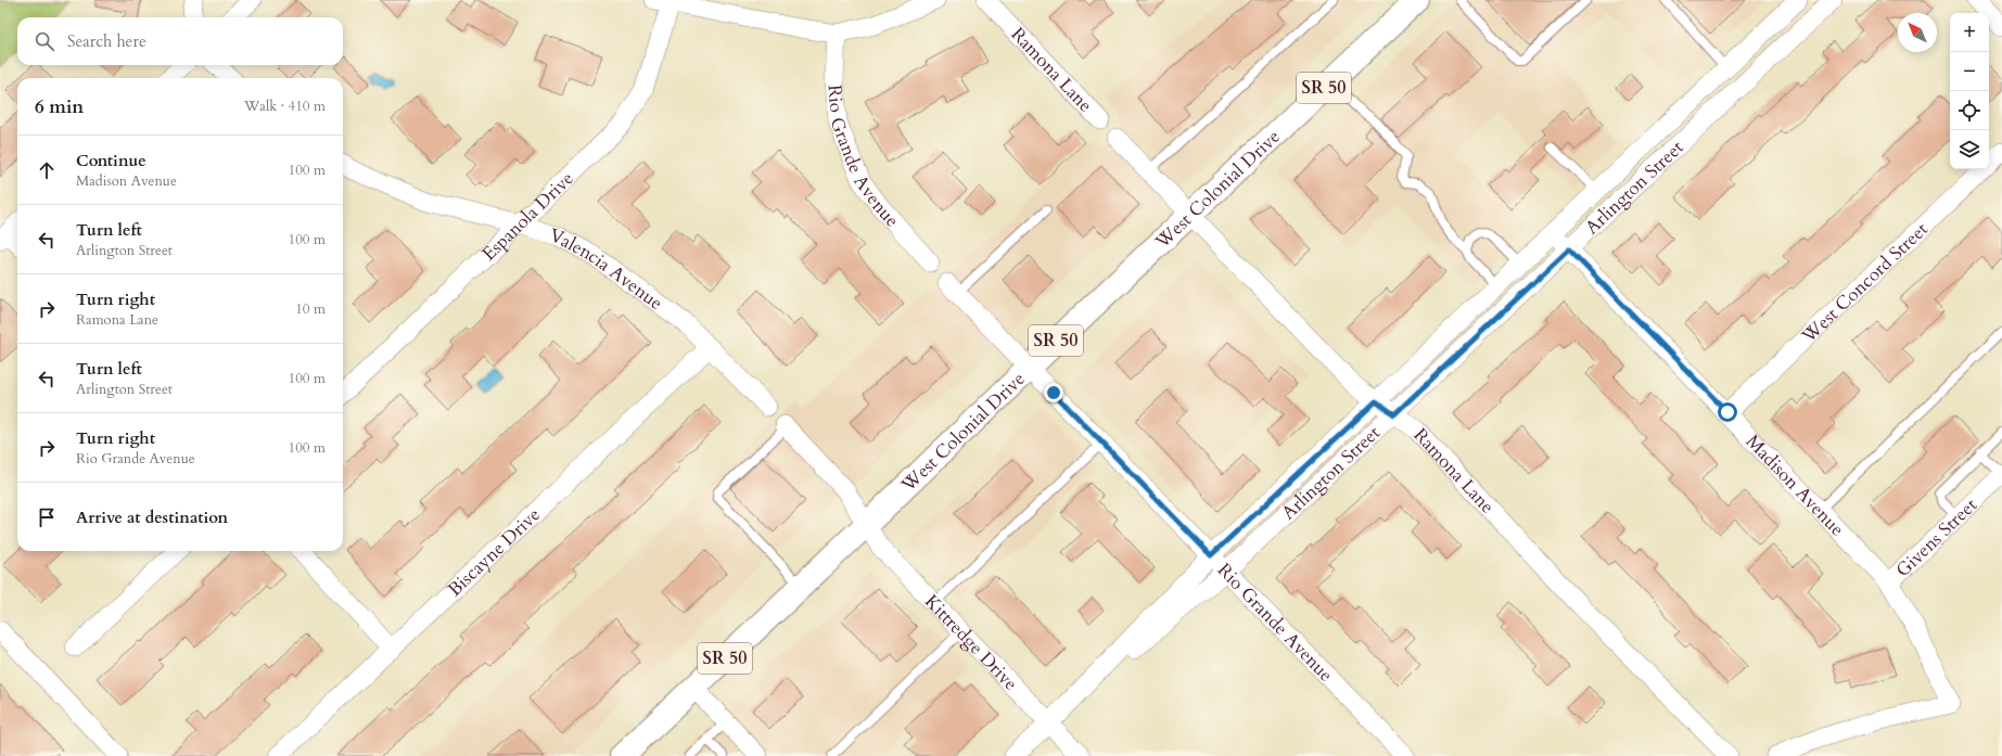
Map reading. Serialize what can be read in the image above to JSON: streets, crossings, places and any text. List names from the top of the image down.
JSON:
{
  "streets": {
    "highway": ["SR 50", "West Colonial Drive"],
    "street": [
      "Ramona Lane",
      "Rio Grande Avenue",
      "Arlington Street",
      "Espanola Drive",
      "Valencia Avenue",
      "West Concord Street",
      "Madison Avenue",
      "Givens Street",
      "Biscayne Drive",
      "Kittredge Drive"
    ]
  },
  "crossings": [
    ["Ramona Lane", "Arlington Street"],
    ["Ramona Lane", "West Colonial Drive"],
    ["Rio Grande Avenue", "Arlington Street"],
    ["Rio Grande Avenue", "West Colonial Drive"],
    ["Arlington Street", "Madison Avenue"],
    ["Arlington Street", "Kittredge Drive"],
    ["West Colonial Drive", "Kittredge Drive"],
    ["Espanola Drive", "Valencia Avenue"],
    ["Valencia Avenue", "Biscayne Drive"],
    ["West Concord Street", "Madison Avenue"],
    ["Madison Avenue", "Givens Street"]
  ],
  "north": "top left",
  "page": {
    "map_buttons": ["+", "−"],
    "search": "Search here",
    "heading": ["6 min", "Walk · 410 m"],
    "list": [
      ["Continue", "Madison Avenue", "100 m"],
      ["Turn left", "Arlington Street", "100 m"],
      ["Turn right", "Ramona Lane", "10 m"],
      ["Turn left", "Arlington Street", "100 m"],
      ["Turn right", "Rio Grande Avenue", "100 m"],
      "Arrive at destination"
    ]
  }
}
